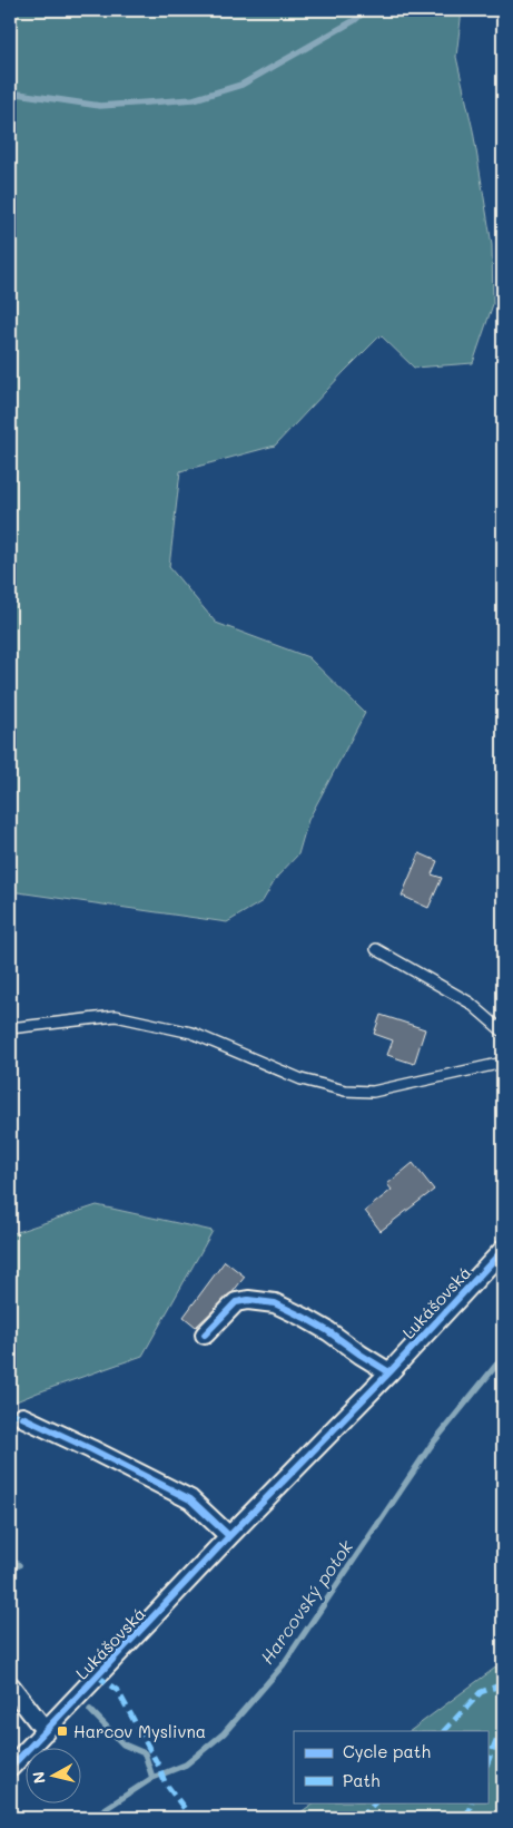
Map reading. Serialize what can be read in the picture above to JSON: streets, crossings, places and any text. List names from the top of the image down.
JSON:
{
  "streets": {
    "street": ["Lukášovská"]
  },
  "water": ["Harcovský potok"],
  "places": {
    "transit": ["Harcov Myslivna"]
  },
  "legend": ["Cycle path", "Path"],
  "north": "left"
}
